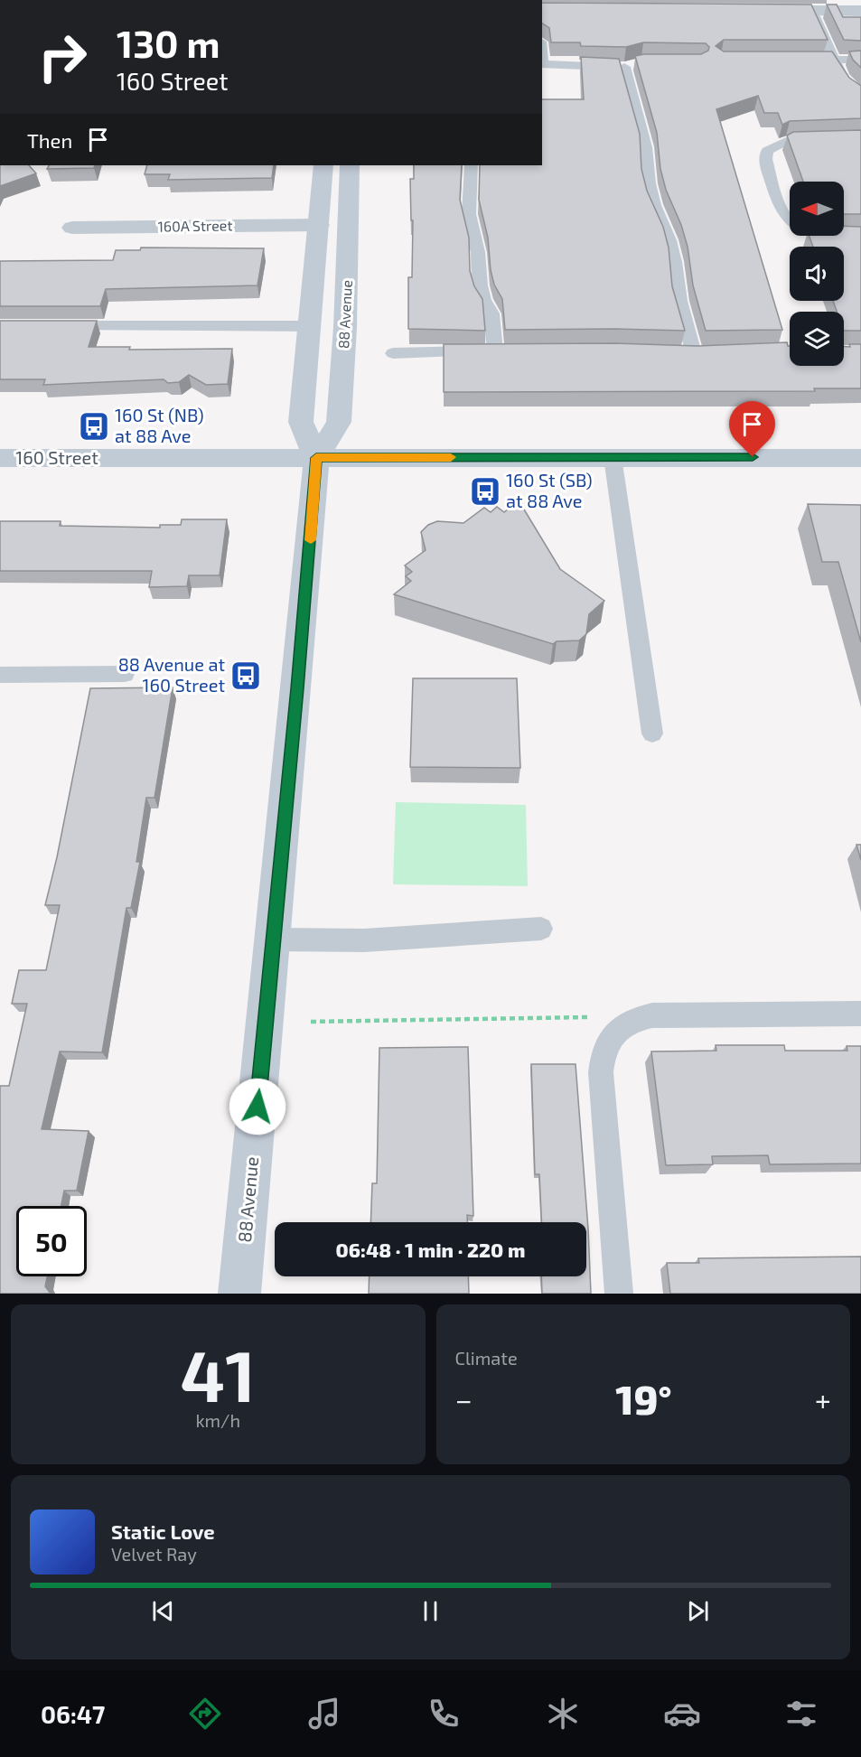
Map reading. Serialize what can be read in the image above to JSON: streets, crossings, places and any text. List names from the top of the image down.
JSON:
{
  "streets": {
    "main road": ["88 Avenue", "160 Street"],
    "street": ["160A Street"]
  },
  "crossings": [
    ["160A Street", "88 Avenue"],
    ["88 Avenue", "160 Street"]
  ],
  "places": {
    "bus stop": ["160 St (NB) at 88 Ave", "160 St (SB) at 88 Ave", "88 Avenue at 160 Street"]
  },
  "north": "left",
  "page": {
    "turn": ["130 m", "160 Street"],
    "then": "Then",
    "limit": "50",
    "trip": "06:48 · 1 min · 220 m",
    "tile": [
      ["41", "km/h"],
      "Climate"
    ],
    "heat": ["−", "19°", "+"],
    "song": ["Static Love", "Velvet Ray"],
    "tabs": "06:47"
  }
}
